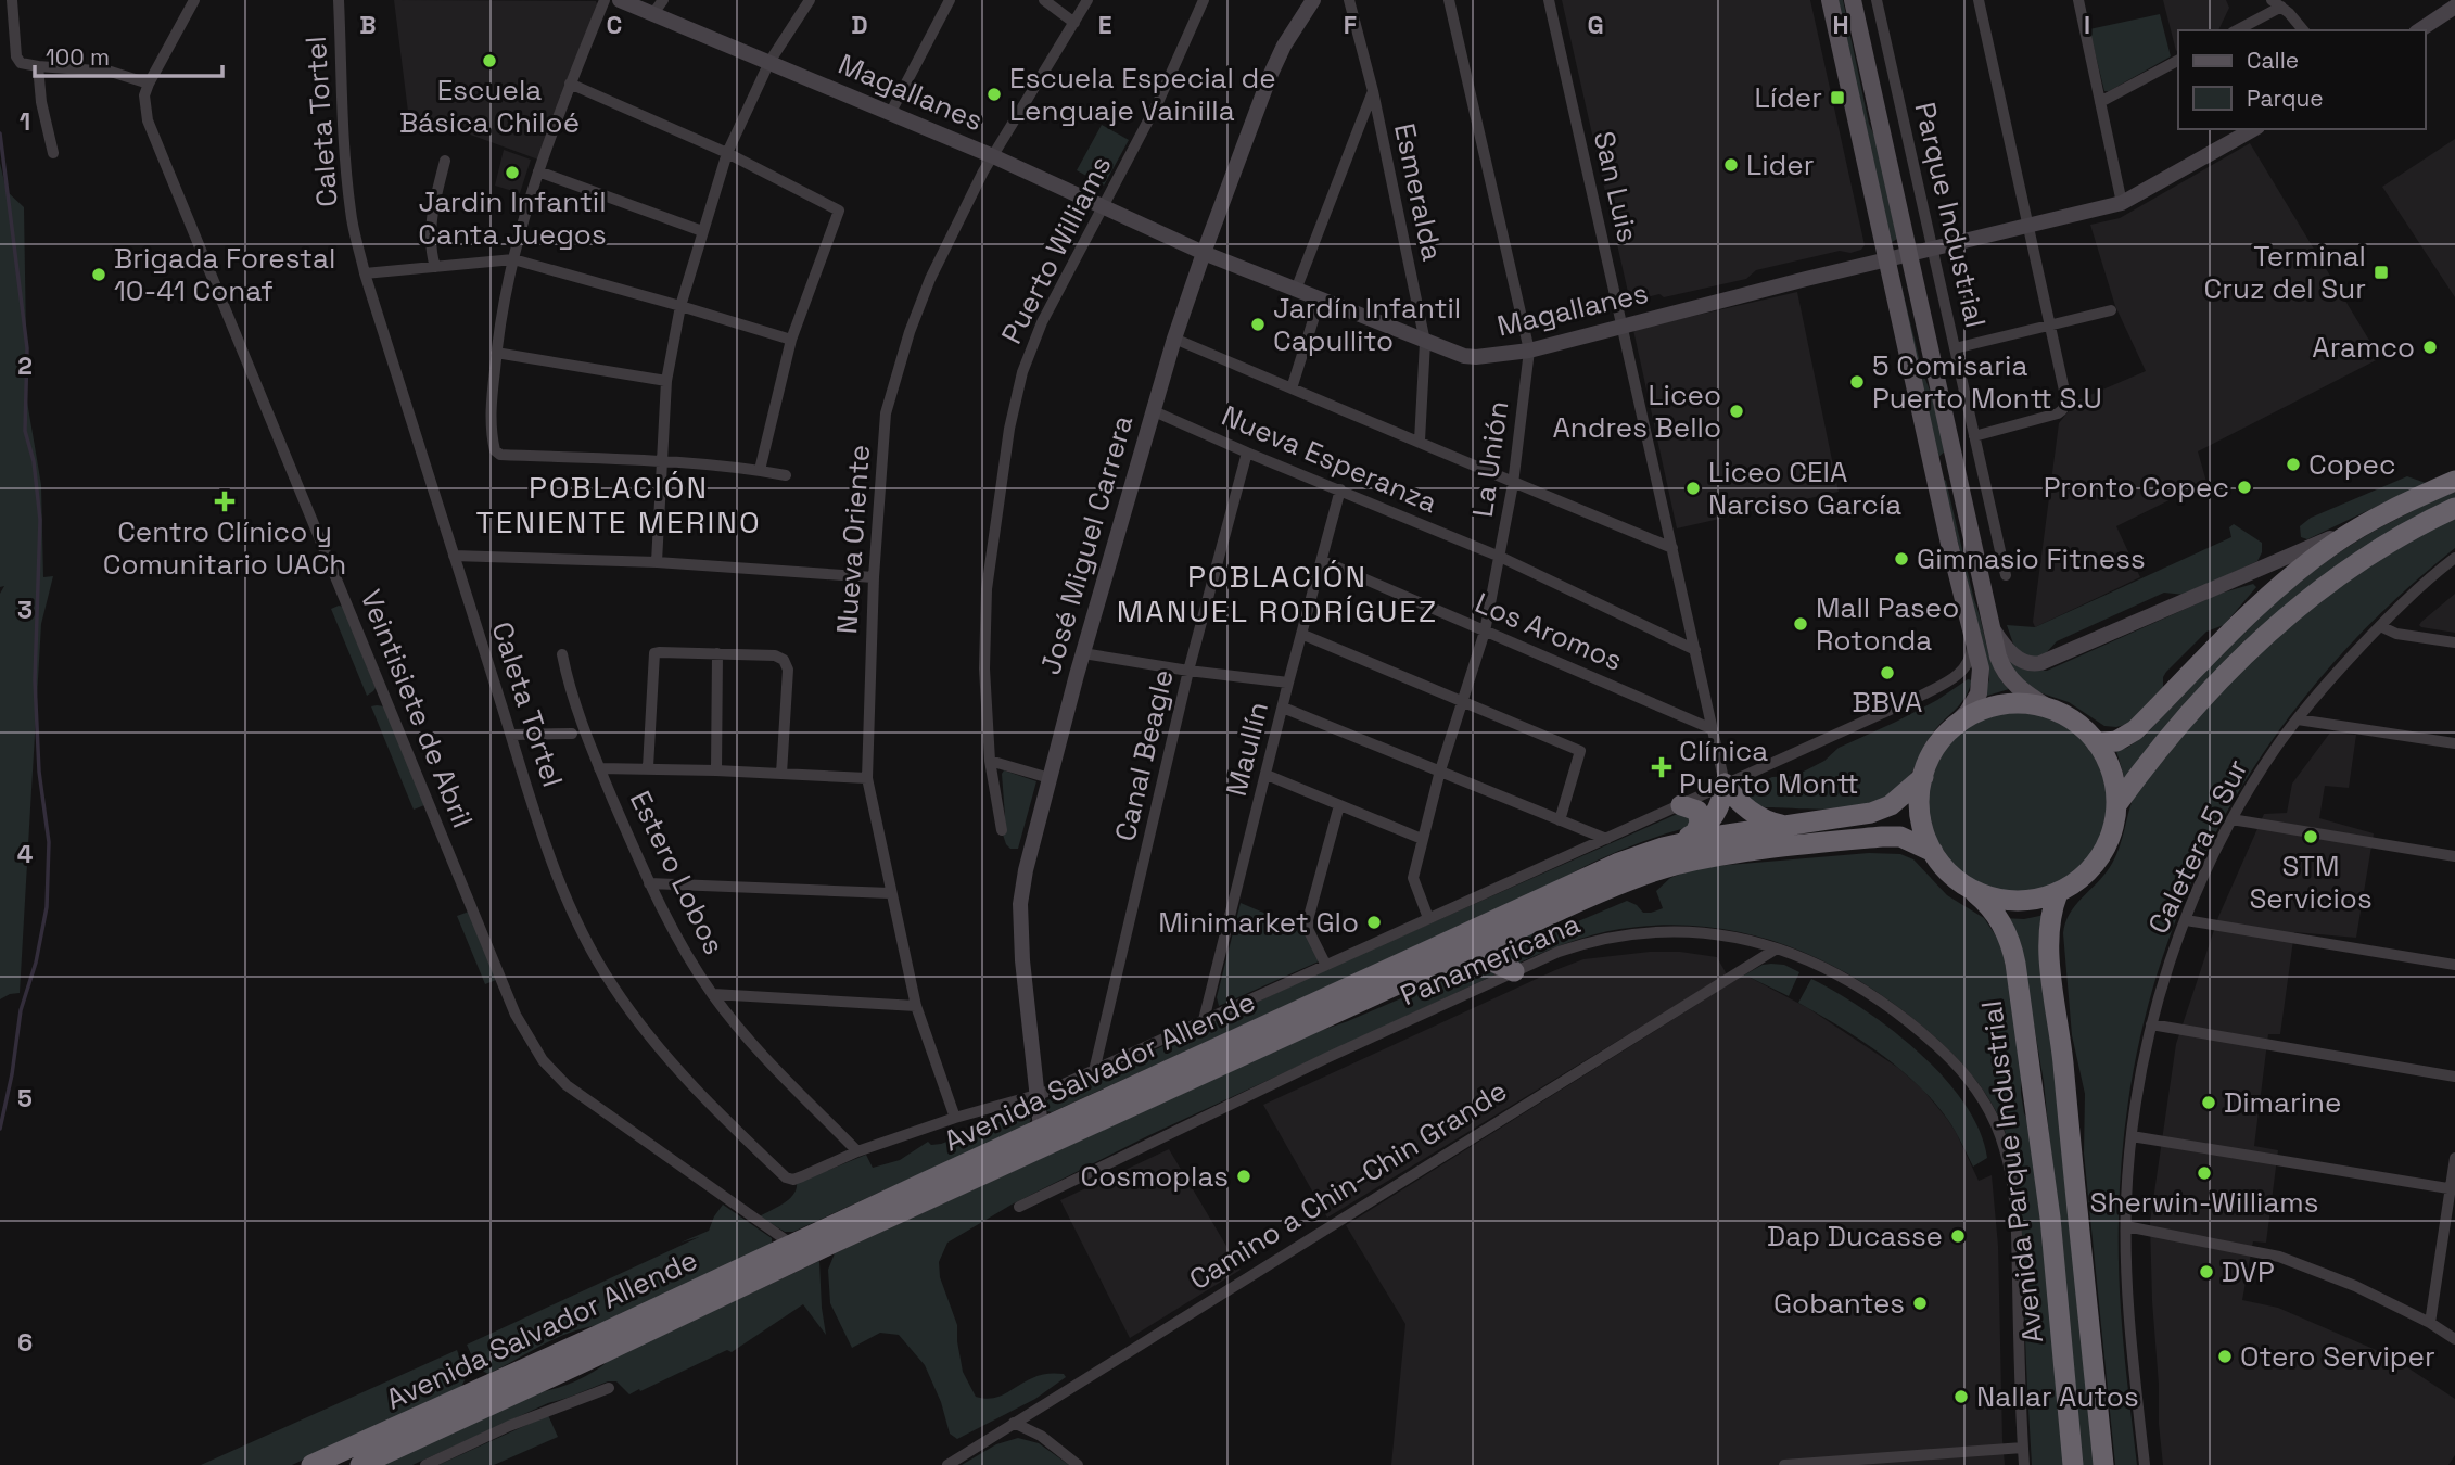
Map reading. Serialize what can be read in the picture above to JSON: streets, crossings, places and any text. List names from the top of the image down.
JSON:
{
  "streets": {
    "highway": ["Avenida Salvador Allende", "Avenida Parque Industrial"],
    "street": [
      "Magallanes",
      "Caleta Tortel",
      "San Luis",
      "Esmeralda",
      "Parque Industrial",
      "Puerto Williams",
      "Nueva Esperanza",
      "La Unión",
      "Nueva Oriente",
      "José Miguel Carrera",
      "Los Aromos",
      "Veintisiete de Abril",
      "Maullín",
      "Canal Beagle",
      "Caletera 5 Sur",
      "Estero Lobos",
      "Panamericana",
      "Camino a Chin-Chin Grande"
    ]
  },
  "crossings": [
    ["Magallanes", "San Luis"],
    ["Magallanes", "Esmeralda"],
    ["Magallanes", "Parque Industrial"],
    ["Magallanes", "Puerto Williams"],
    ["Magallanes", "La Unión"],
    ["Magallanes", "Nueva Oriente"],
    ["Magallanes", "José Miguel Carrera"],
    ["Caleta Tortel", "Nueva Oriente"],
    ["Caleta Tortel", "Estero Lobos"],
    ["San Luis", "Nueva Esperanza"],
    ["San Luis", "Los Aromos"],
    ["Nueva Esperanza", "La Unión"],
    ["Nueva Esperanza", "José Miguel Carrera"],
    ["Nueva Esperanza", "Maullín"],
    ["Nueva Esperanza", "Canal Beagle"],
    ["La Unión", "Los Aromos"],
    ["José Miguel Carrera", "Avenida Salvador Allende"],
    ["Los Aromos", "Maullín"],
    ["Veintisiete de Abril", "Avenida Salvador Allende"],
    ["Panamericana", "Camino a Chin-Chin Grande"],
    ["Avenida Salvador Allende", "Avenida Parque Industrial"]
  ],
  "districts": ["POBLACIÓN TENIENTE MERINO", "POBLACIÓN MANUEL RODRÍGUEZ"],
  "places": {
    "other": [
      "Escuela Básica Chiloé",
      "Escuela Especial de Lenguaje Vainilla",
      "Lider",
      "Jardin Infantil Canta Juegos",
      "Brigada Forestal 10-41 Conaf",
      "Jardín Infantil Capullito",
      "Aramco",
      "5 Comisaria Puerto Montt S.U",
      "Liceo Andres Bello",
      "Copec",
      "Pronto Copec",
      "Liceo CEIA Narciso García",
      "Gimnasio Fitness",
      "Mall Paseo Rotonda",
      "BBVA",
      "STM Servicios",
      "Minimarket Glo",
      "Dimarine",
      "Sherwin-Williams",
      "Cosmoplas",
      "Dap Ducasse",
      "DVP",
      "Gobantes",
      "Otero Serviper",
      "Nallar Autos"
    ],
    "transit": ["Líder", "Terminal Cruz del Sur"],
    "health": ["Centro Clínico y Comunitario UACh", "Clínica Puerto Montt"]
  },
  "legend": ["Calle", "Parque"],
  "scale_bar": "100 m",
  "grid": {
    "columns": [
      "B",
      "C",
      "D",
      "E",
      "F",
      "G",
      "H",
      "I"
    ],
    "rows": [
      "1",
      "2",
      "3",
      "4",
      "5",
      "6"
    ]
  }
}
